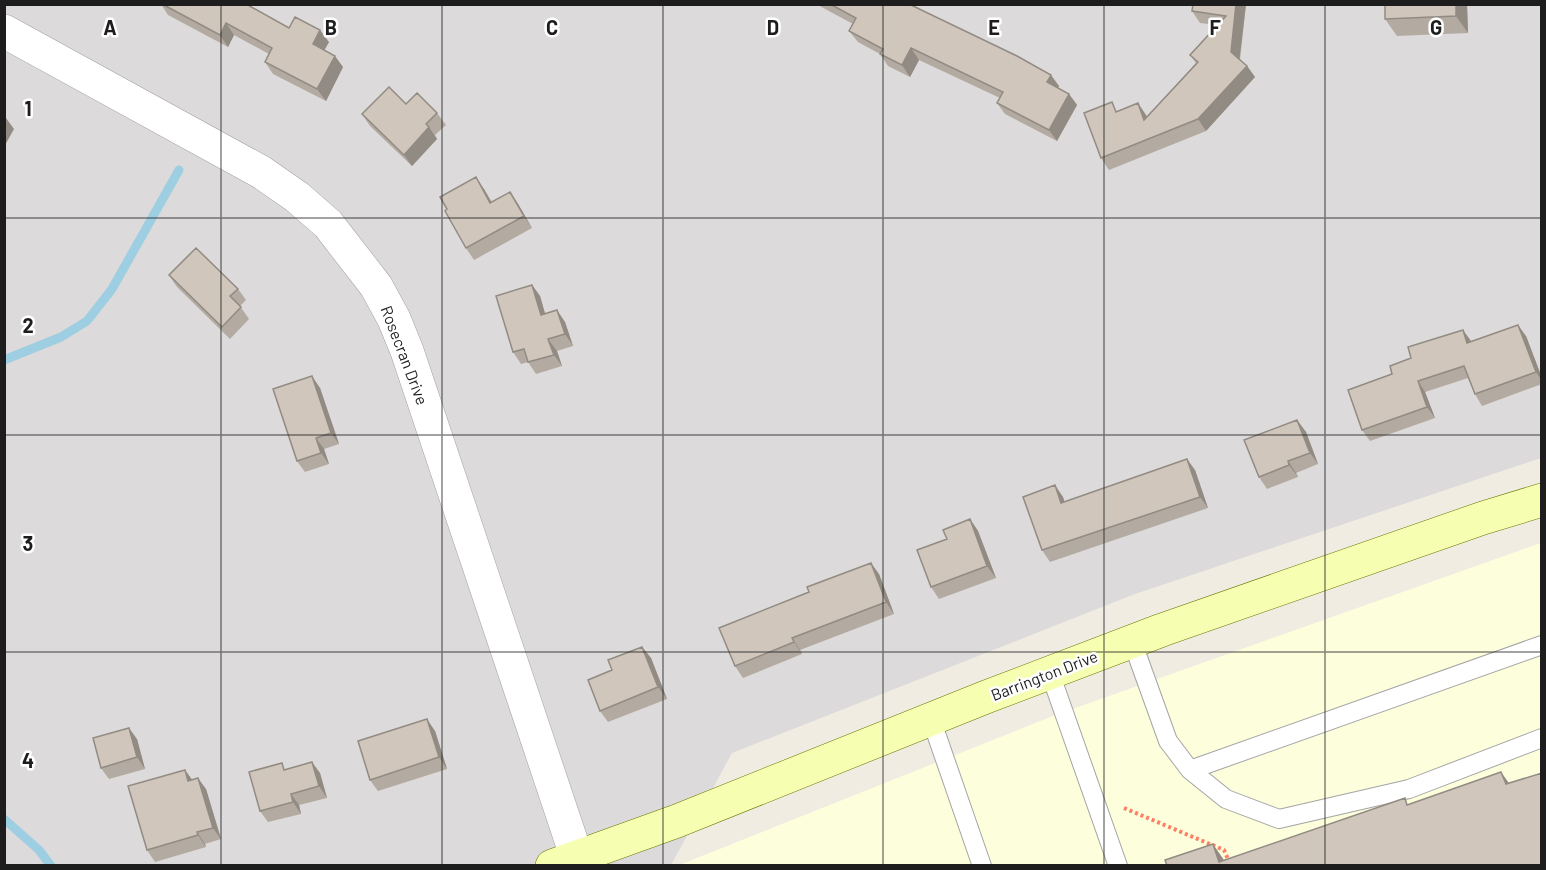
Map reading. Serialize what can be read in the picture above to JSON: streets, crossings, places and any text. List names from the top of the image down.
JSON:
{
  "streets": {
    "street": ["Rosecran Drive", "Barrington Drive"]
  },
  "crossings": [
    ["Rosecran Drive", "Barrington Drive"]
  ],
  "grid": {
    "columns": [
      "A",
      "B",
      "C",
      "D",
      "E",
      "F",
      "G"
    ],
    "rows": [
      "1",
      "2",
      "3",
      "4"
    ]
  }
}
